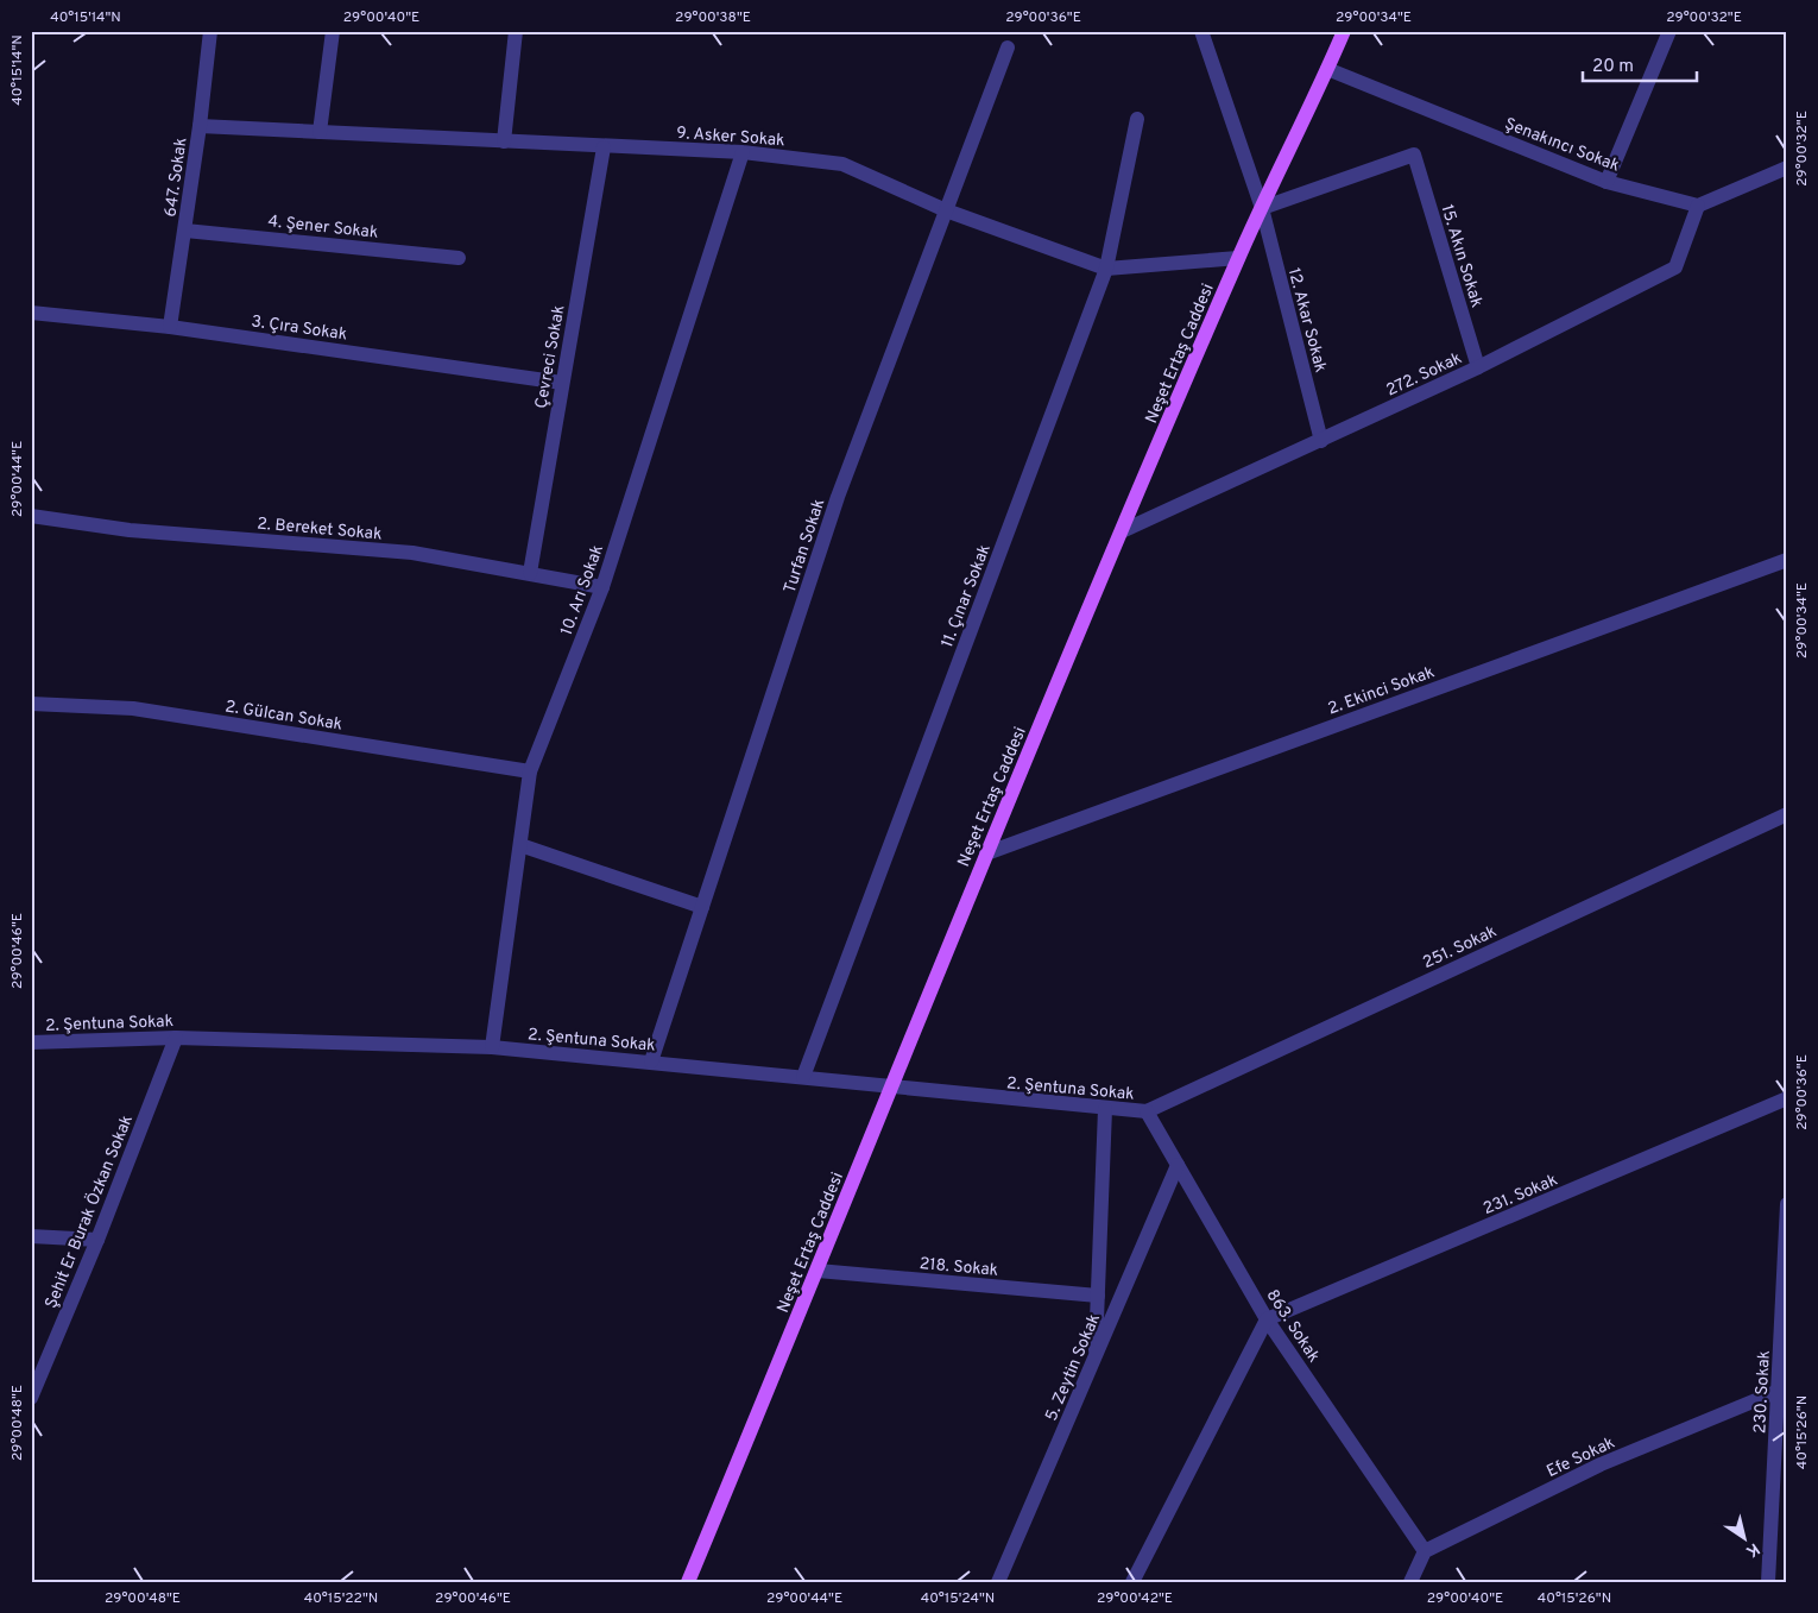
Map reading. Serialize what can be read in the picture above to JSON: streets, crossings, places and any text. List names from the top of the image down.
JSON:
{
  "streets": {
    "main road": ["Neşet Ertaş Caddesi"],
    "street": [
      "9. Asker Sokak",
      "Şenakıncı Sokak",
      "647. Sokak",
      "4. Şener Sokak",
      "15. Akın Sokak",
      "12. Akar Sokak",
      "3. Çıra Sokak",
      "Çevreci Sokak",
      "272. Sokak",
      "2. Bereket Sokak",
      "Turfan Sokak",
      "10. Arı Sokak",
      "11. Çınar Sokak",
      "2. Ekinci Sokak",
      "2. Gülcan Sokak",
      "251. Sokak",
      "2. Şentuna Sokak",
      "231. Sokak",
      "Şehit Er Burak Özkan Sokak",
      "218. Sokak",
      "863. Sokak",
      "5. Zeytin Sokak",
      "230. Sokak",
      "Efe Sokak"
    ]
  },
  "crossings": [
    ["9. Asker Sokak", "647. Sokak"],
    ["9. Asker Sokak", "Neşet Ertaş Caddesi"],
    ["9. Asker Sokak", "Çevreci Sokak"],
    ["9. Asker Sokak", "Turfan Sokak"],
    ["9. Asker Sokak", "10. Arı Sokak"],
    ["9. Asker Sokak", "11. Çınar Sokak"],
    ["Şenakıncı Sokak", "Neşet Ertaş Caddesi"],
    ["Şenakıncı Sokak", "272. Sokak"],
    ["647. Sokak", "4. Şener Sokak"],
    ["647. Sokak", "3. Çıra Sokak"],
    ["15. Akın Sokak", "12. Akar Sokak"],
    ["15. Akın Sokak", "Neşet Ertaş Caddesi"],
    ["15. Akın Sokak", "272. Sokak"],
    ["12. Akar Sokak", "Neşet Ertaş Caddesi"],
    ["12. Akar Sokak", "272. Sokak"],
    ["3. Çıra Sokak", "Çevreci Sokak"],
    ["Neşet Ertaş Caddesi", "272. Sokak"],
    ["Neşet Ertaş Caddesi", "2. Ekinci Sokak"],
    ["Neşet Ertaş Caddesi", "2. Şentuna Sokak"],
    ["Neşet Ertaş Caddesi", "218. Sokak"],
    ["Çevreci Sokak", "2. Bereket Sokak"],
    ["2. Bereket Sokak", "10. Arı Sokak"],
    ["Turfan Sokak", "2. Şentuna Sokak"],
    ["10. Arı Sokak", "2. Gülcan Sokak"],
    ["10. Arı Sokak", "2. Şentuna Sokak"],
    ["11. Çınar Sokak", "2. Şentuna Sokak"],
    ["251. Sokak", "2. Şentuna Sokak"],
    ["251. Sokak", "863. Sokak"],
    ["2. Şentuna Sokak", "Şehit Er Burak Özkan Sokak"],
    ["2. Şentuna Sokak", "863. Sokak"],
    ["231. Sokak", "863. Sokak"],
    ["863. Sokak", "5. Zeytin Sokak"],
    ["863. Sokak", "Efe Sokak"],
    ["230. Sokak", "Efe Sokak"]
  ],
  "scale_bar": "20 m",
  "north": "bottom right",
  "coordinates": [
    "40°15'14\"N",
    "29°00'40\"E",
    "29°00'38\"E",
    "29°00'36\"E",
    "29°00'34\"E",
    "29°00'32\"E",
    "29°00'44\"E",
    "29°00'46\"E",
    "29°00'48\"E",
    "40°15'26\"N",
    "40°15'22\"N",
    "40°15'24\"N",
    "29°00'42\"E"
  ]
}
